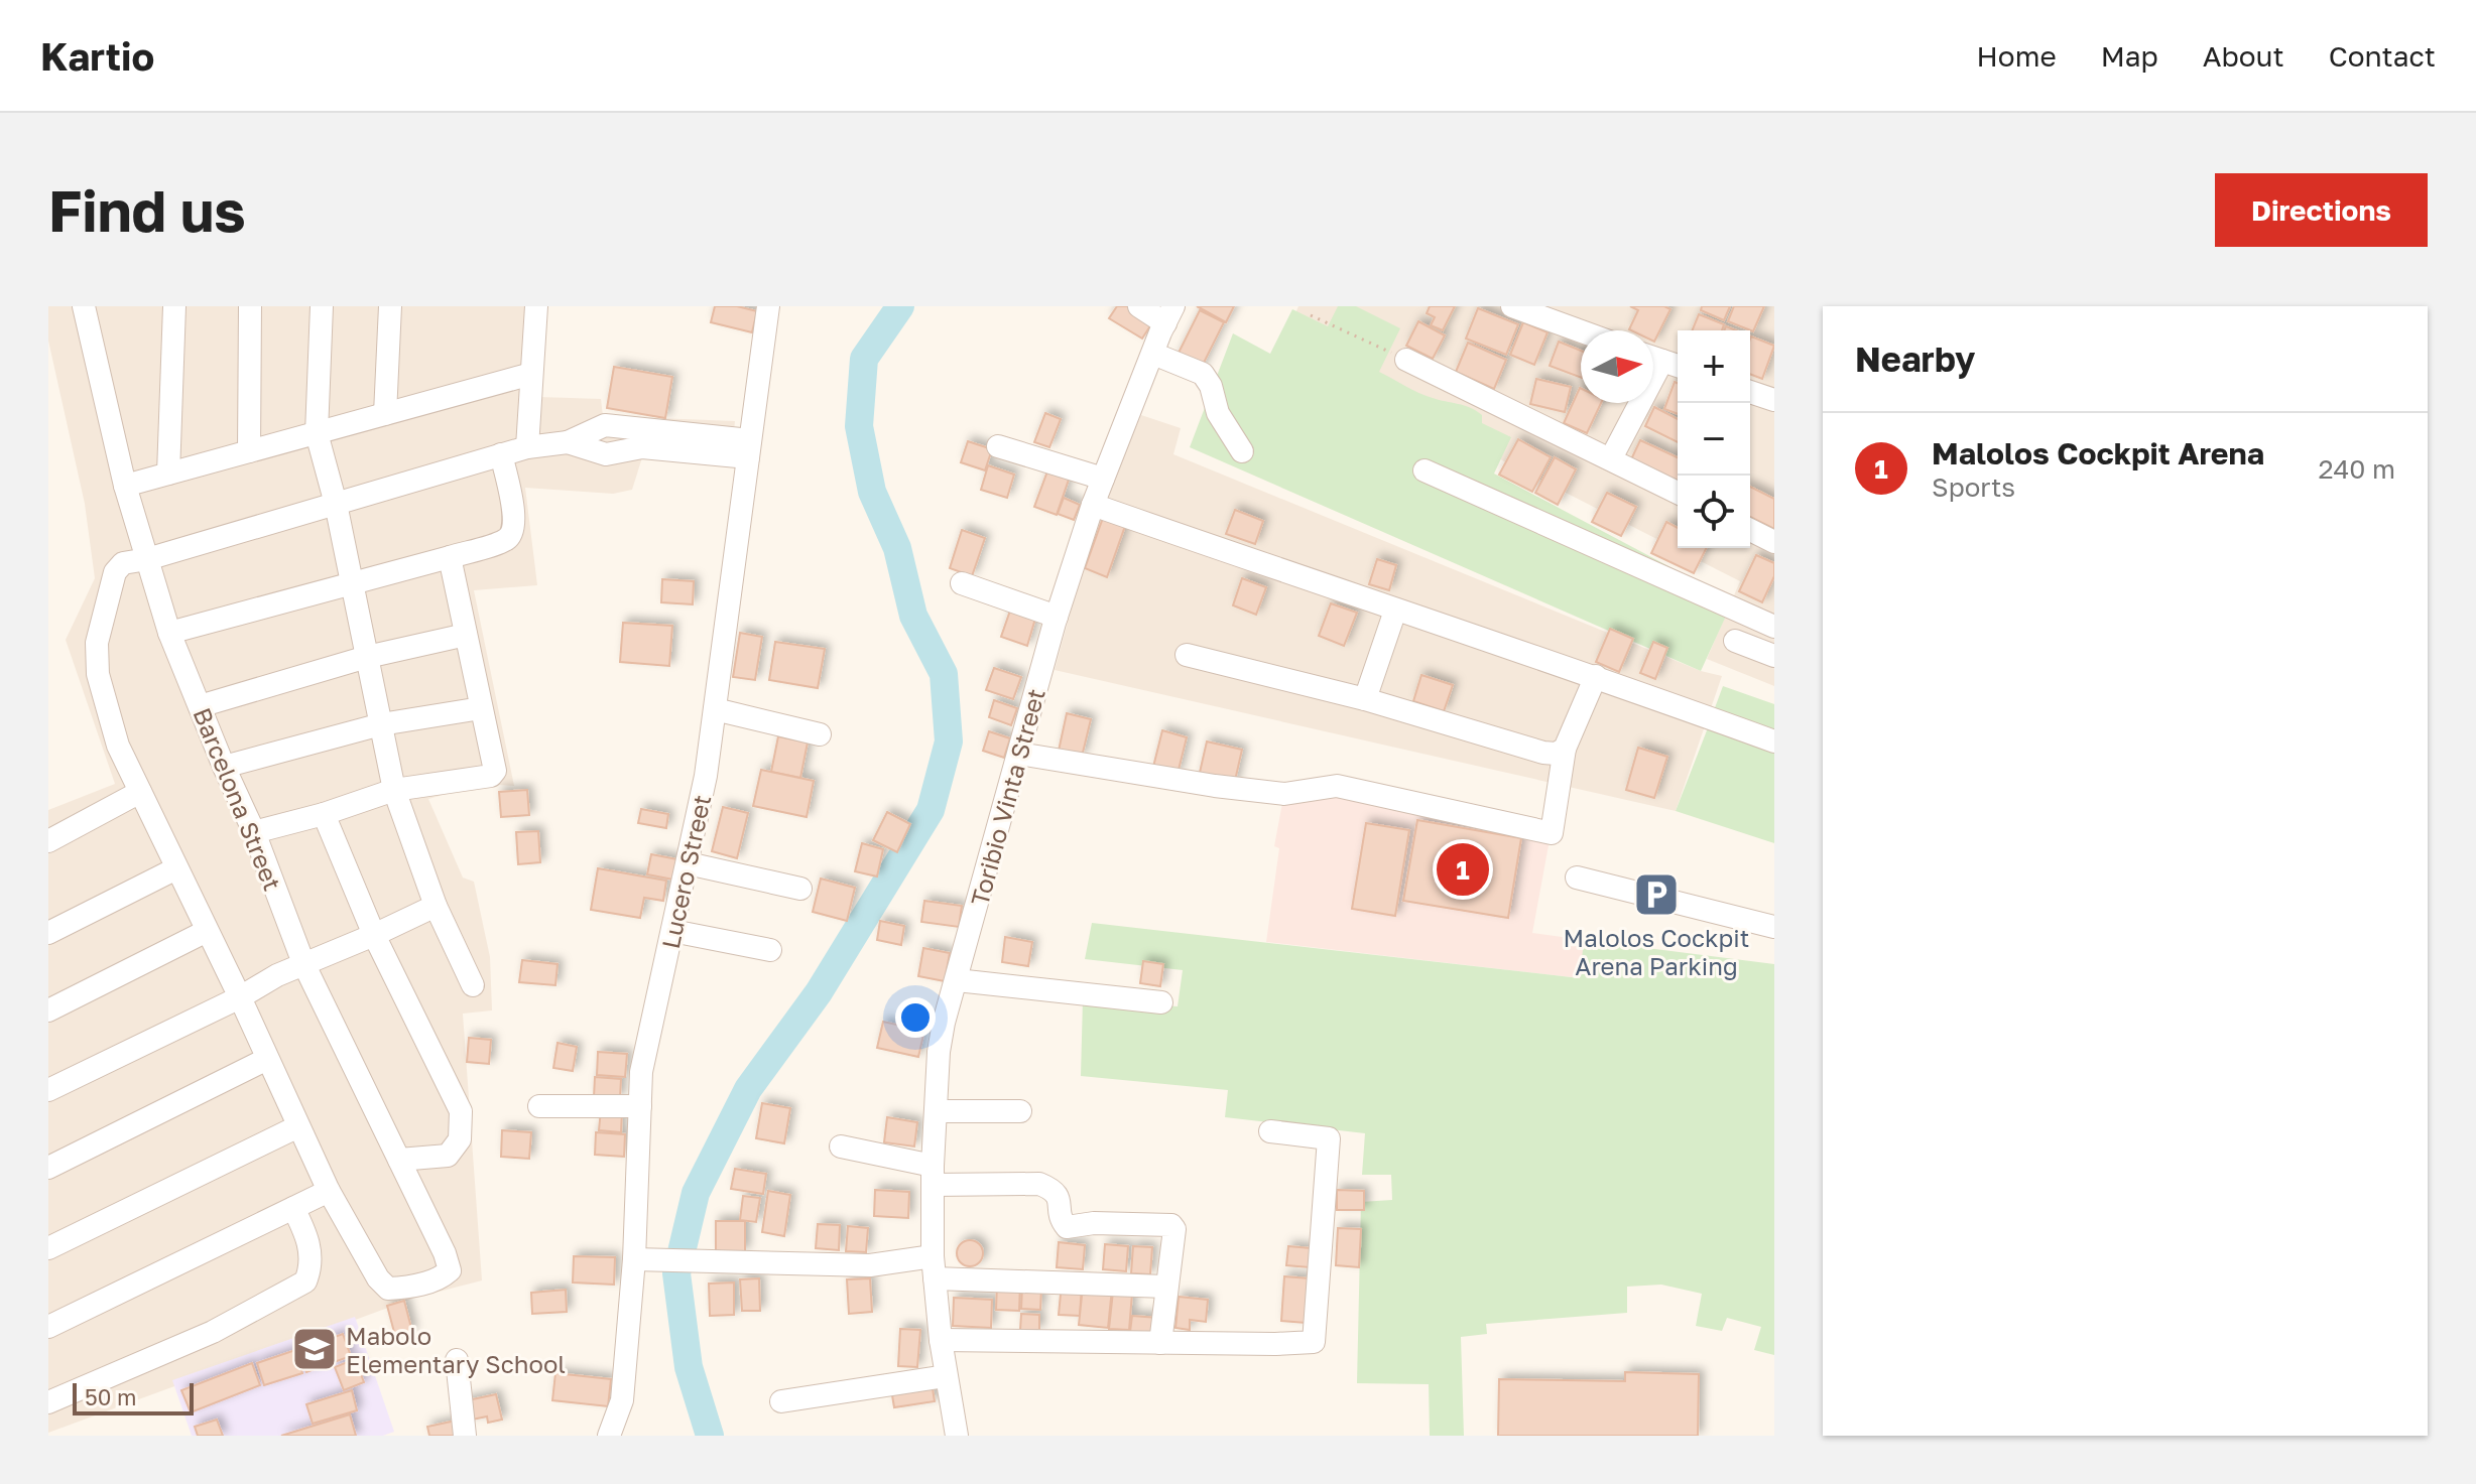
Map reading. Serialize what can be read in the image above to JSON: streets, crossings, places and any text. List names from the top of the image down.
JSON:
{
  "streets": {
    "street": ["Toribio Vinta Street", "Barcelona Street", "Lucero Street"]
  },
  "places": {
    "parking": ["Malolos Cockpit Arena Parking"],
    "school or university": ["Mabolo Elementary School"]
  },
  "scale_bar": "50 m",
  "north": "right",
  "page": {
    "header": "Kartio",
    "nav": [
      "Home",
      "Map",
      "About",
      "Contact"
    ],
    "buttons": "Directions",
    "title": "Find us",
    "heading": "Nearby",
    "map_buttons": ["+", "−"],
    "list": [
      {
        "mark": "1",
        "name": "Malolos Cockpit Arena",
        "note": "Sports",
        "value": "240 m"
      }
    ],
    "pins": "1",
    "scale": "50 m"
  }
}
